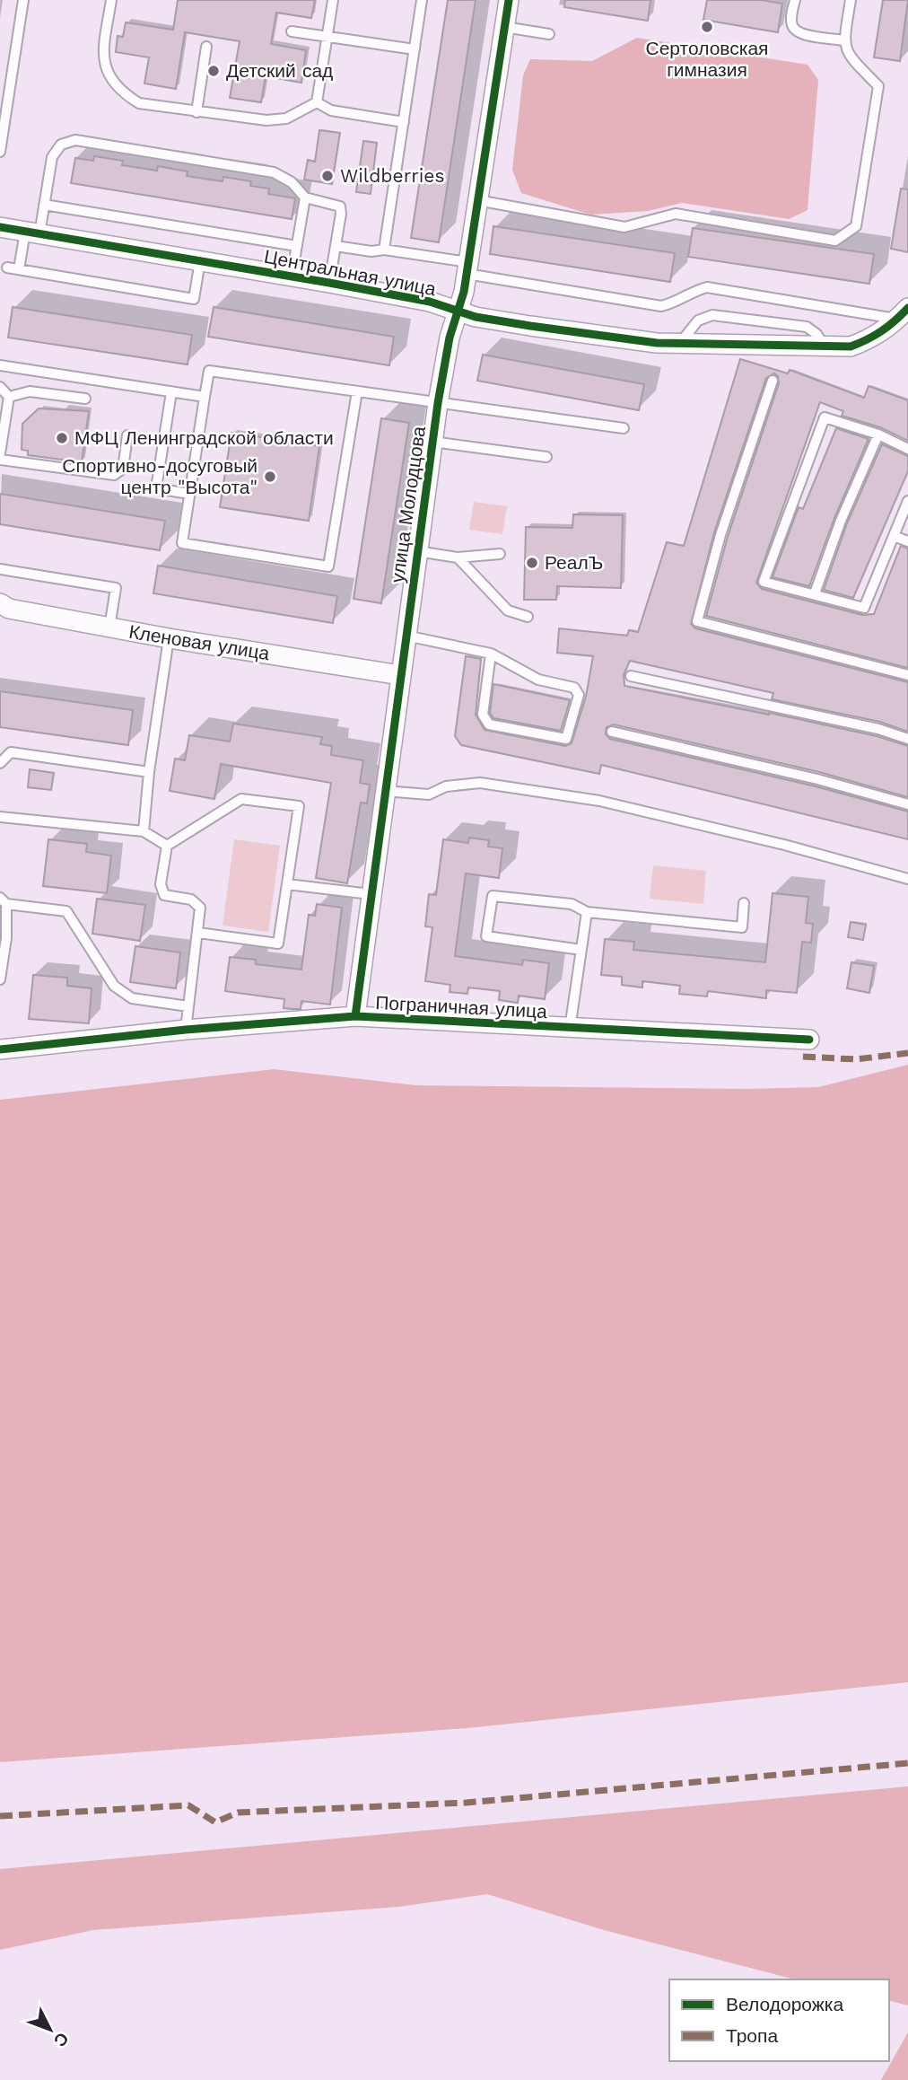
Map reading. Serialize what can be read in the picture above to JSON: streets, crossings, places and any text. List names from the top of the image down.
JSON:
{
  "streets": {
    "street": [
      "Центральная улица",
      "улица Молодцова",
      "Кленовая улица",
      "Пограничная улица"
    ]
  },
  "crossings": [
    ["Центральная улица", "улица Молодцова"],
    ["улица Молодцова", "Кленовая улица"],
    ["улица Молодцова", "Пограничная улица"]
  ],
  "places": [
    "Сертоловская гимназия",
    "Детский сад",
    "Wildberries",
    "МФЦ Ленинградской области",
    "Спортивно-досуговый центр \"Высота\"",
    "РеалЪ"
  ],
  "legend": ["Велодорожка", "Тропа"],
  "north": "bottom right"
}
